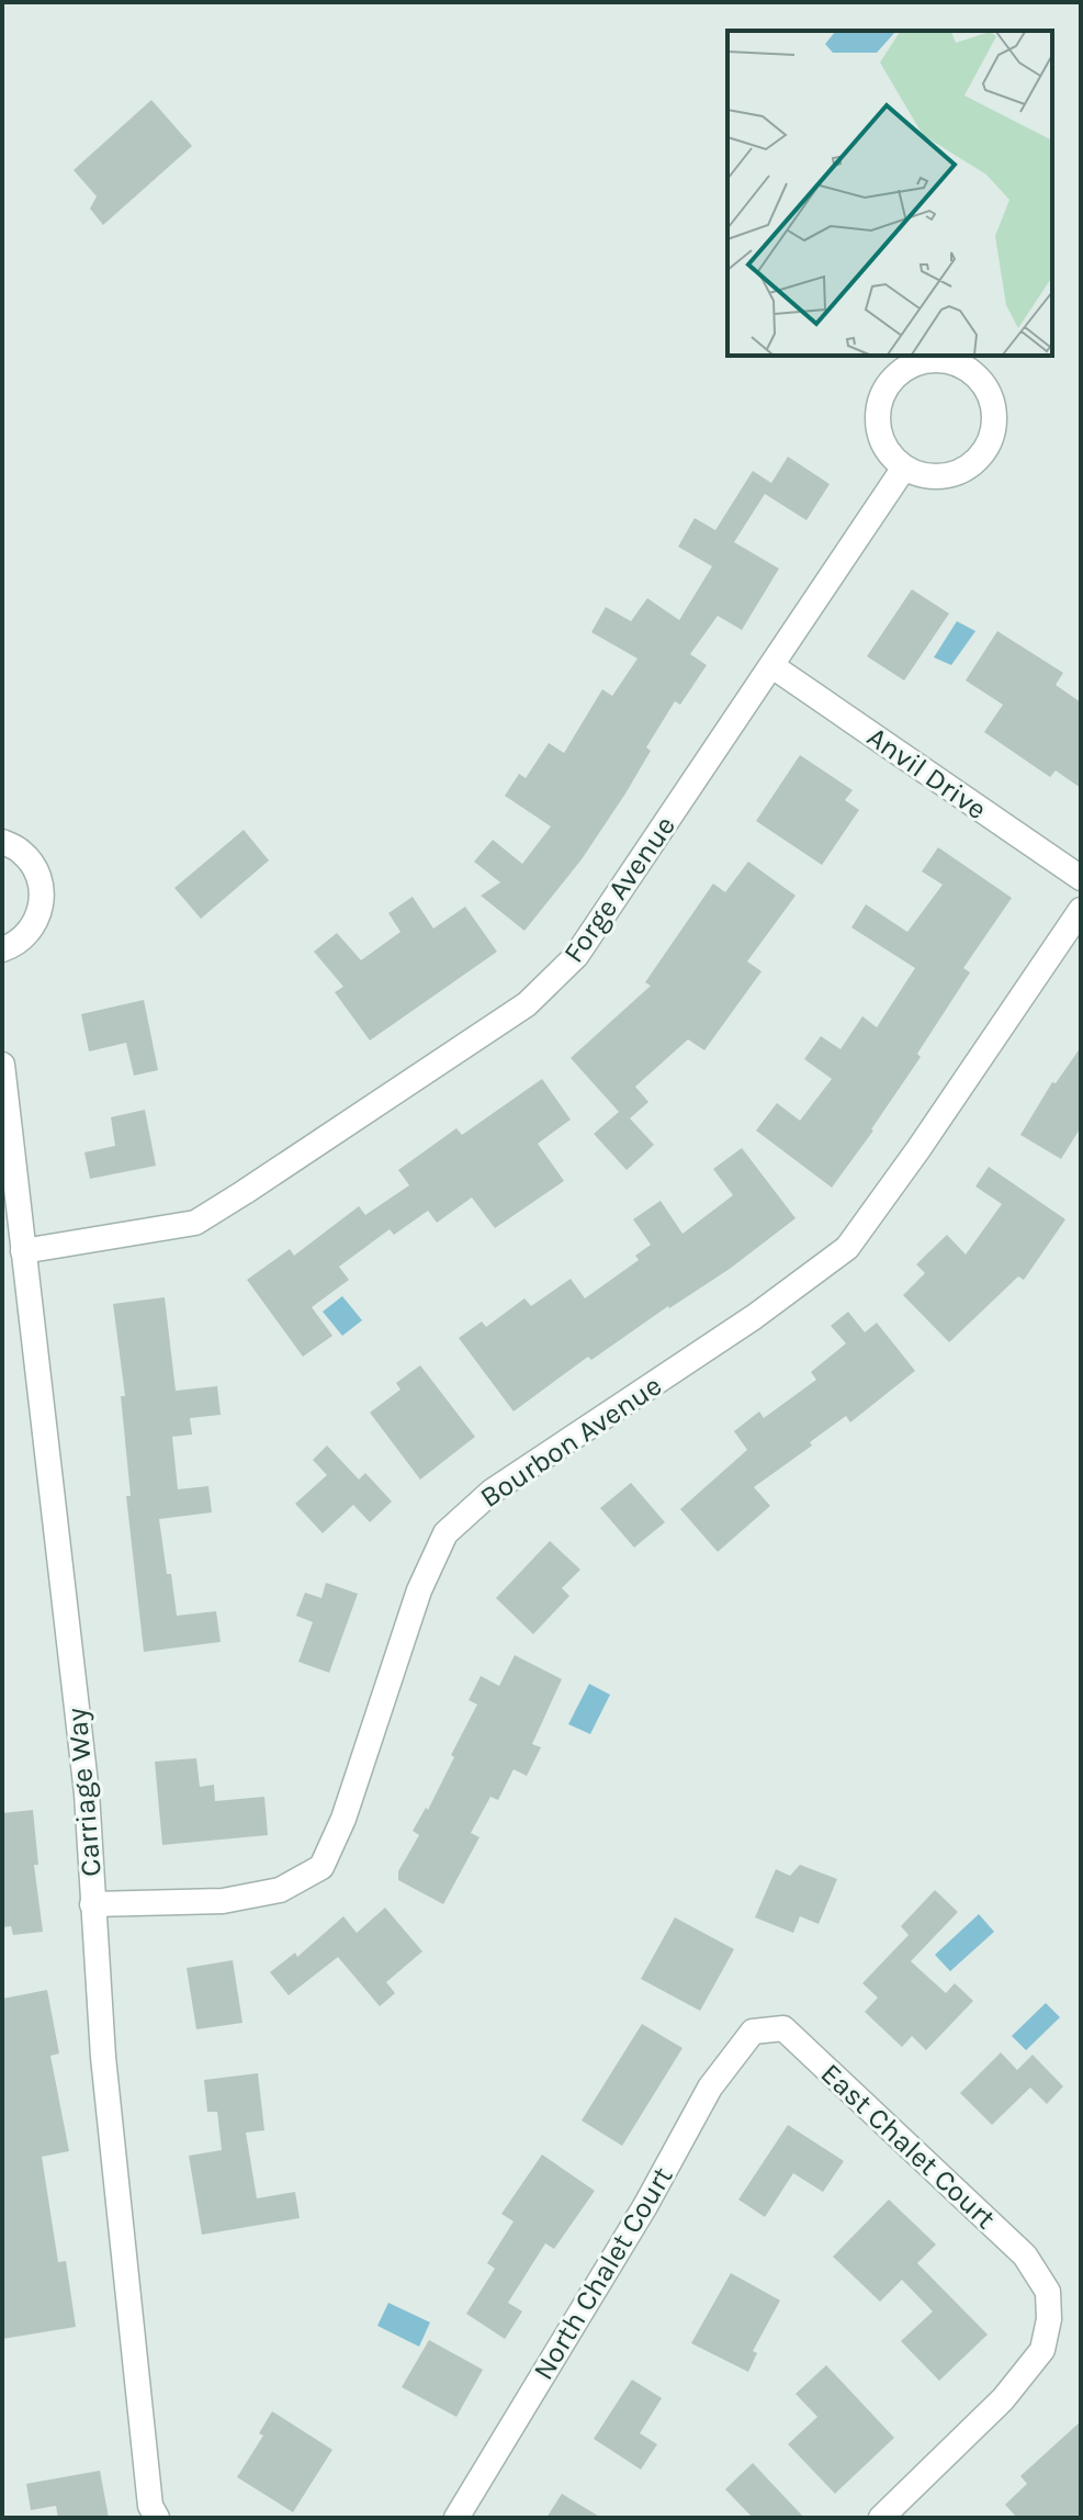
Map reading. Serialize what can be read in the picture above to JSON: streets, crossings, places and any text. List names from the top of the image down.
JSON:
{
  "streets": {
    "street": [
      "Anvil Drive",
      "Forge Avenue",
      "Bourbon Avenue",
      "Carriage Way",
      "East Chalet Court",
      "North Chalet Court"
    ]
  },
  "crossings": [
    ["Anvil Drive", "Forge Avenue"],
    ["Forge Avenue", "Carriage Way"],
    ["Bourbon Avenue", "Carriage Way"],
    ["East Chalet Court", "North Chalet Court"]
  ]
}
